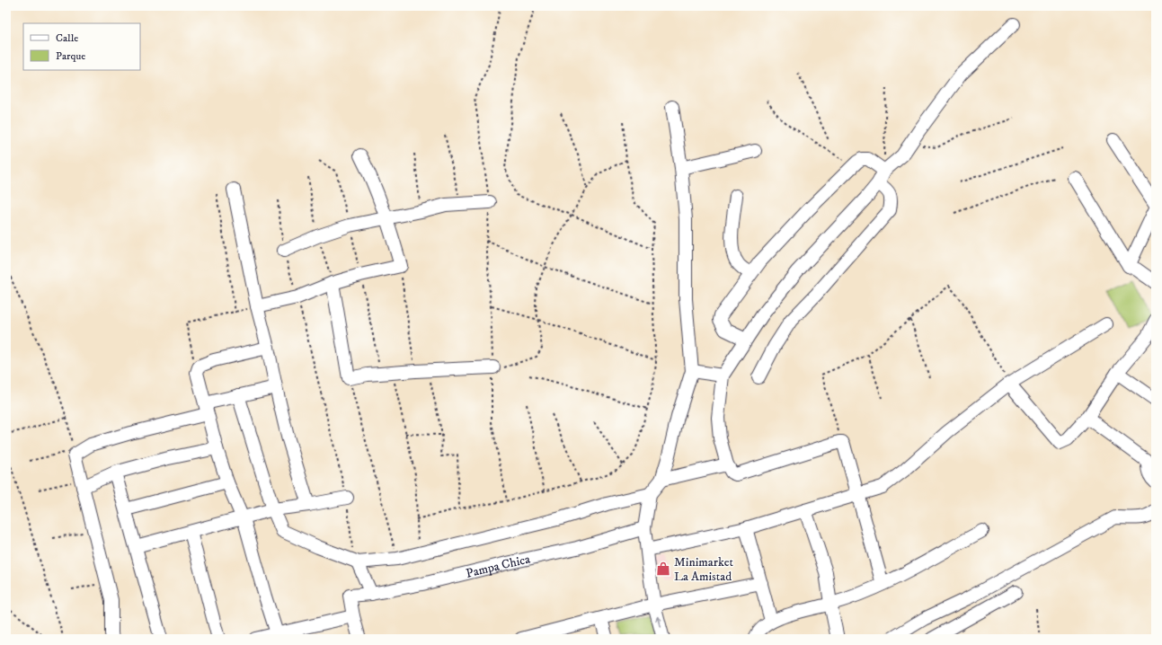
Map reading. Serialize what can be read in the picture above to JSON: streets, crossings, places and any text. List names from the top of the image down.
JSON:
{
  "streets": {
    "street": ["Pampa Chica"]
  },
  "places": {
    "shop": ["Minimarket La Amistad"]
  },
  "legend": ["Calle", "Parque"]
}
